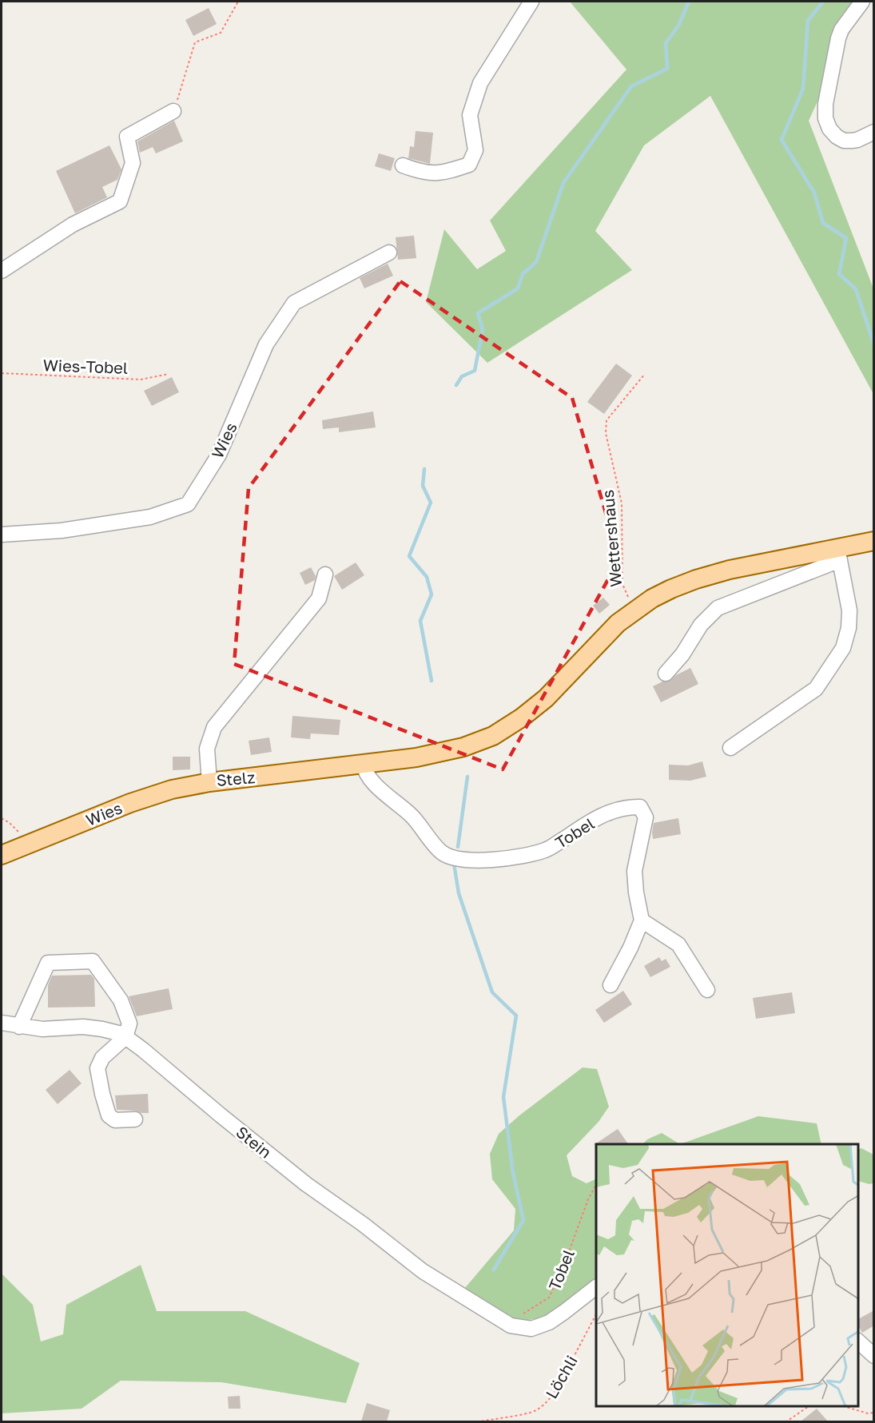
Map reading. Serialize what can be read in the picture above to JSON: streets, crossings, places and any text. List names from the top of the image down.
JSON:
{
  "streets": {
    "main road": ["Wies", "Stelz"],
    "street": ["Tobel", "Stein"],
    "path": ["Wies-Tobel", "Wettershaus", "Löchli"]
  },
  "crossings": [
    ["Wies", "Stelz"],
    ["Stelz", "Tobel"]
  ]
}
